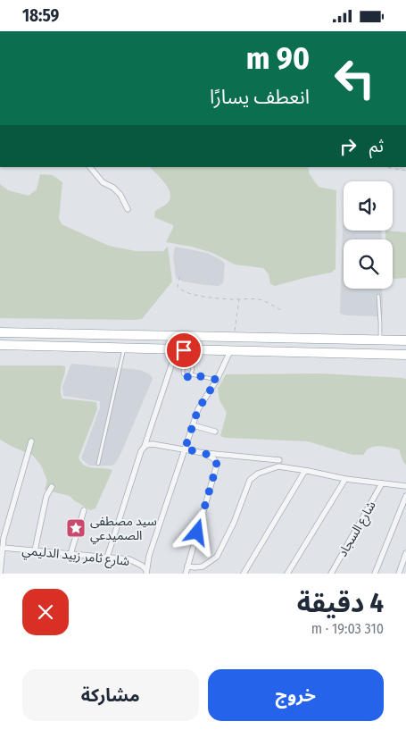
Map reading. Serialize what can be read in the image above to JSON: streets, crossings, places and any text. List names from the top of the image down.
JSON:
{
  "streets": {
    "street": ["شارع السجاد", "شارع ثامر زبيد الدليمي"]
  },
  "places": {
    "place": ["سيد مصطفى الصميدعي"]
  },
  "page": {
    "status": "18:59",
    "turn": ["90 m", "انعطف يسارًا"],
    "then": "ثم",
    "heading": ["4 دقيقة", "310 m · 19:03"],
    "buttons": ["خروج", "مشاركة"]
  }
}
